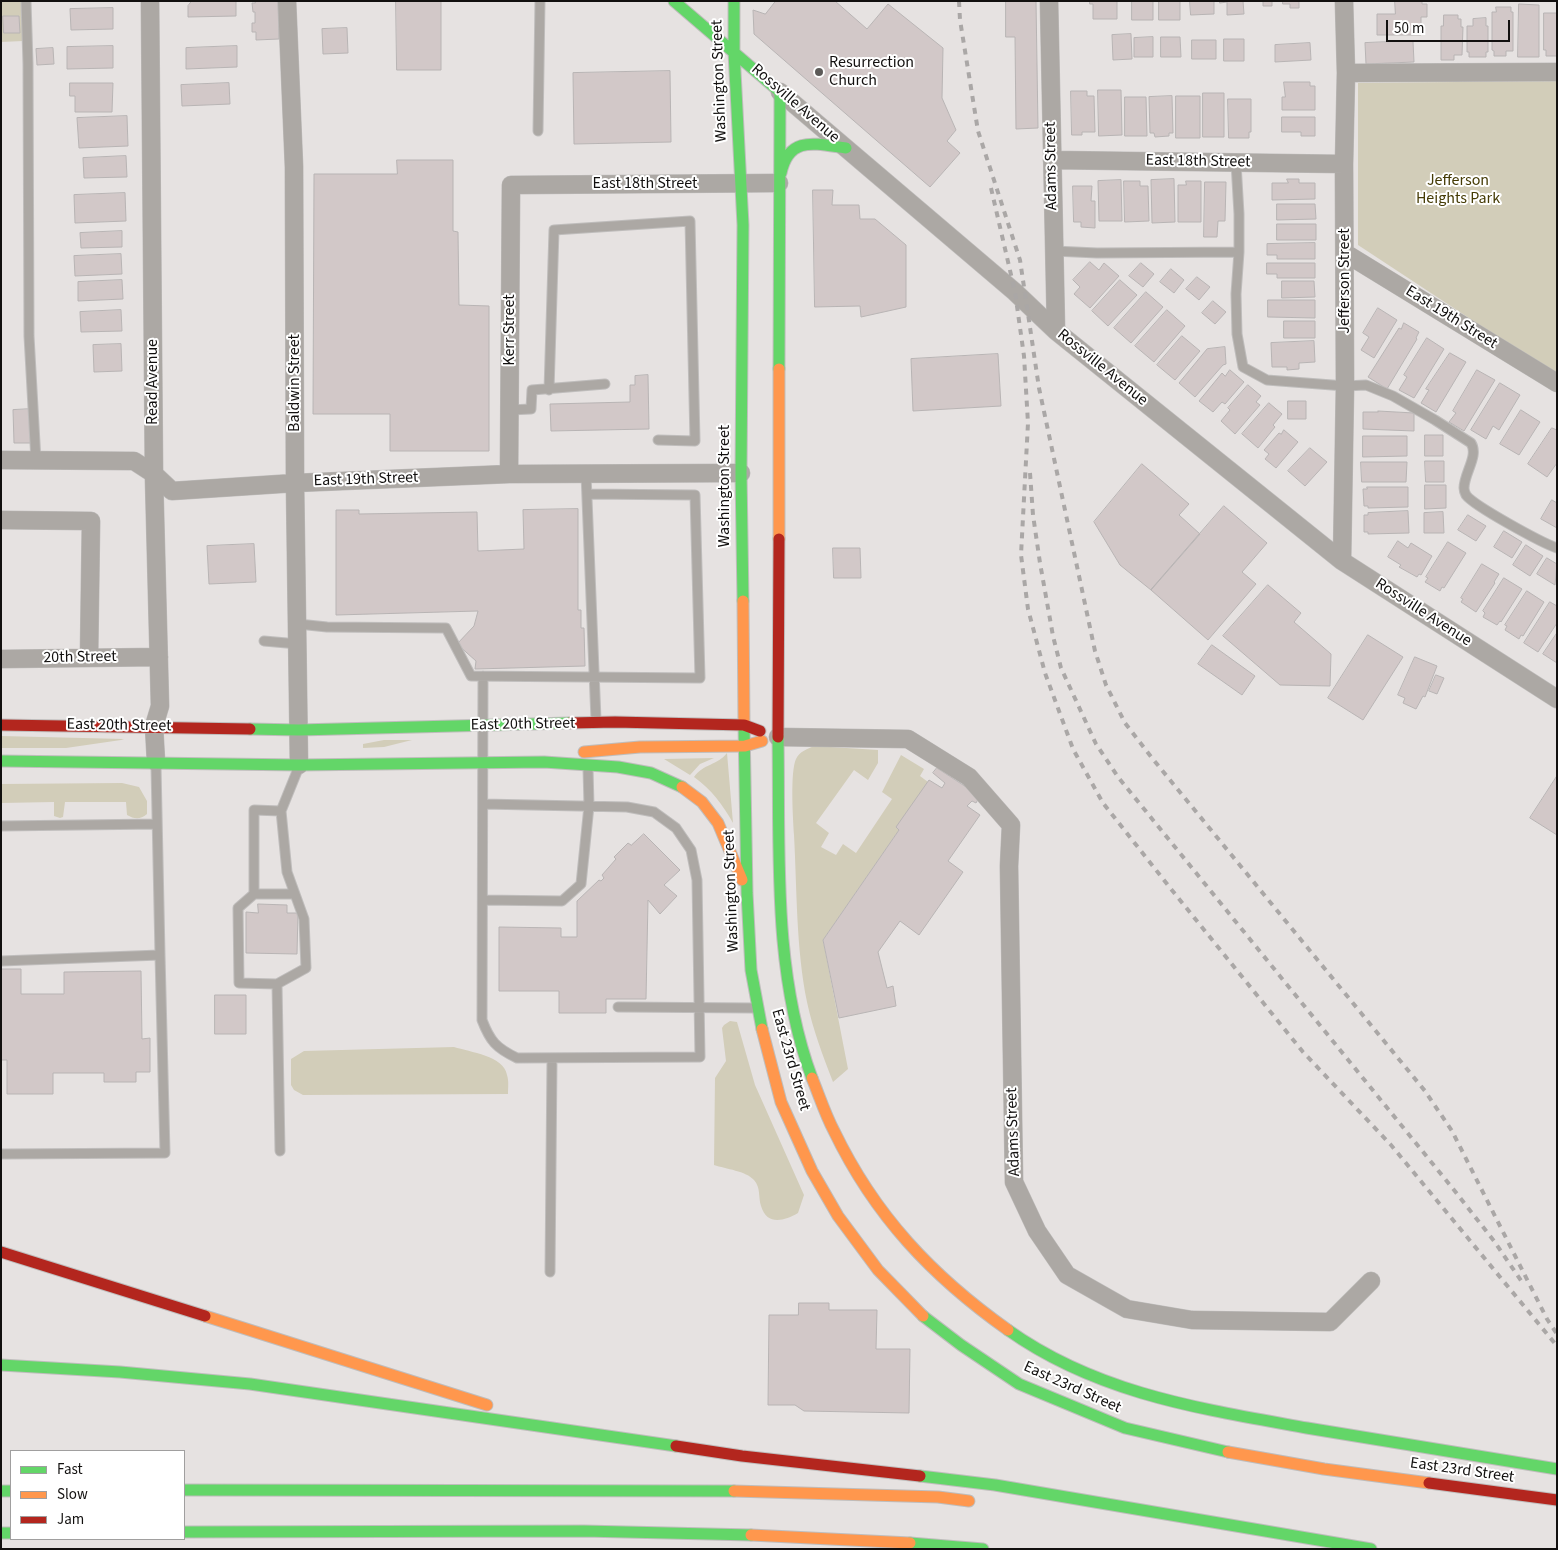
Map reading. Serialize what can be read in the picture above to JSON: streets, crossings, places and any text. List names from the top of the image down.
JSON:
{
  "streets": {
    "main road": [
      "Washington Street",
      "Rossville Avenue",
      "East 20th Street",
      "East 23rd Street"
    ],
    "street": [
      "East 18th Street",
      "Adams Street",
      "Jefferson Street",
      "East 19th Street",
      "Kerr Street",
      "Read Avenue",
      "Baldwin Street",
      "20th Street"
    ]
  },
  "crossings": [
    ["Washington Street", "Rossville Avenue"],
    ["Washington Street", "East 18th Street"],
    ["Washington Street", "East 19th Street"],
    ["Washington Street", "East 20th Street"],
    ["Washington Street", "East 23rd Street"],
    ["Rossville Avenue", "Adams Street"],
    ["Rossville Avenue", "Jefferson Street"],
    ["East 18th Street", "Adams Street"],
    ["East 18th Street", "Jefferson Street"],
    ["East 18th Street", "Kerr Street"],
    ["Adams Street", "East 20th Street"],
    ["Jefferson Street", "East 19th Street"],
    ["East 19th Street", "Kerr Street"],
    ["East 19th Street", "Read Avenue"],
    ["East 19th Street", "Baldwin Street"],
    ["Read Avenue", "20th Street"],
    ["Read Avenue", "East 20th Street"],
    ["Baldwin Street", "East 20th Street"],
    ["East 20th Street", "East 23rd Street"]
  ],
  "parks": ["Jefferson Heights Park"],
  "places": ["Resurrection Church"],
  "legend": ["Fast", "Slow", "Jam"],
  "scale_bar": "50 m"
}
